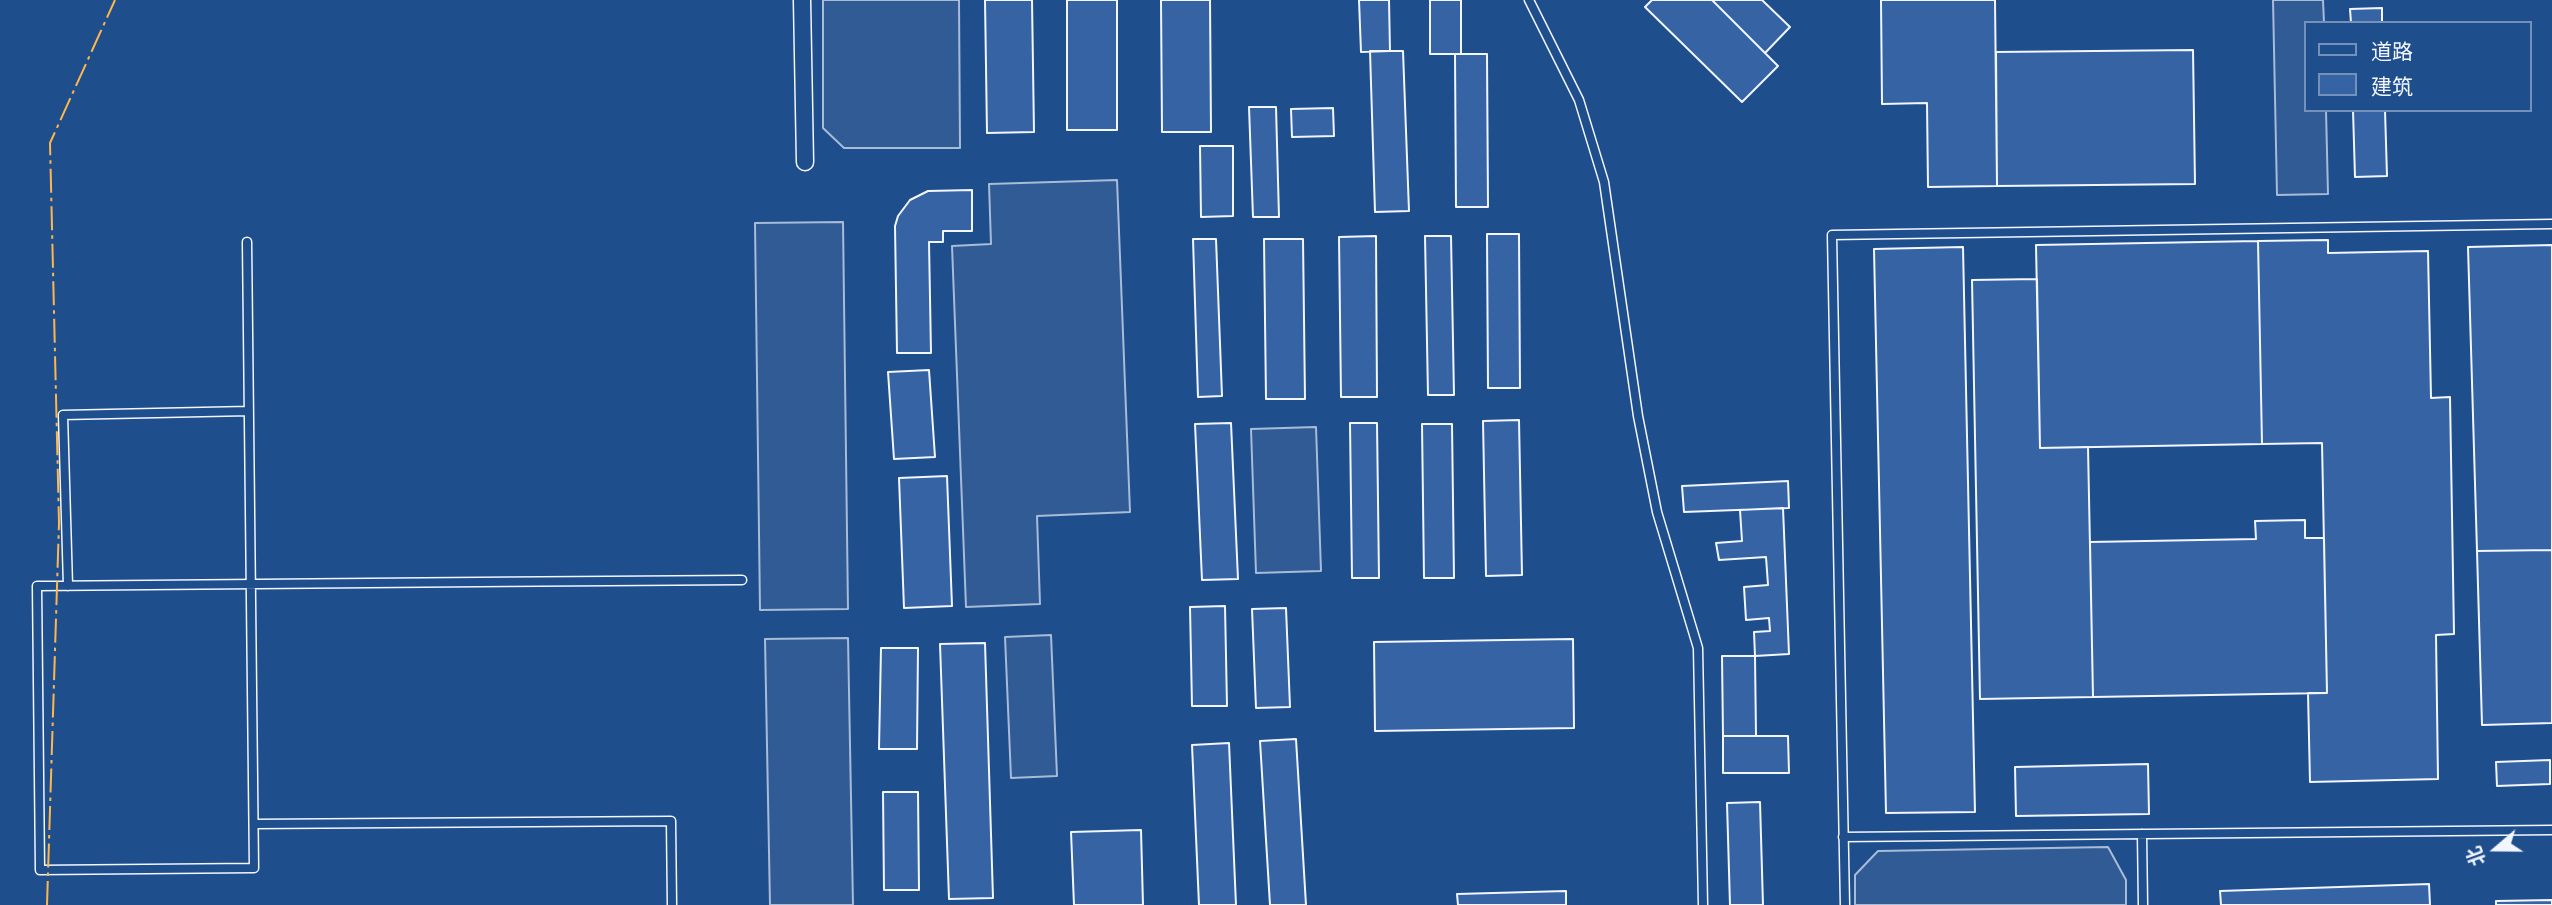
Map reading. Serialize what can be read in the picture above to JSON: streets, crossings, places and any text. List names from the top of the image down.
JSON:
{
  "legend": ["道路", "建筑"],
  "north": "left"
}
